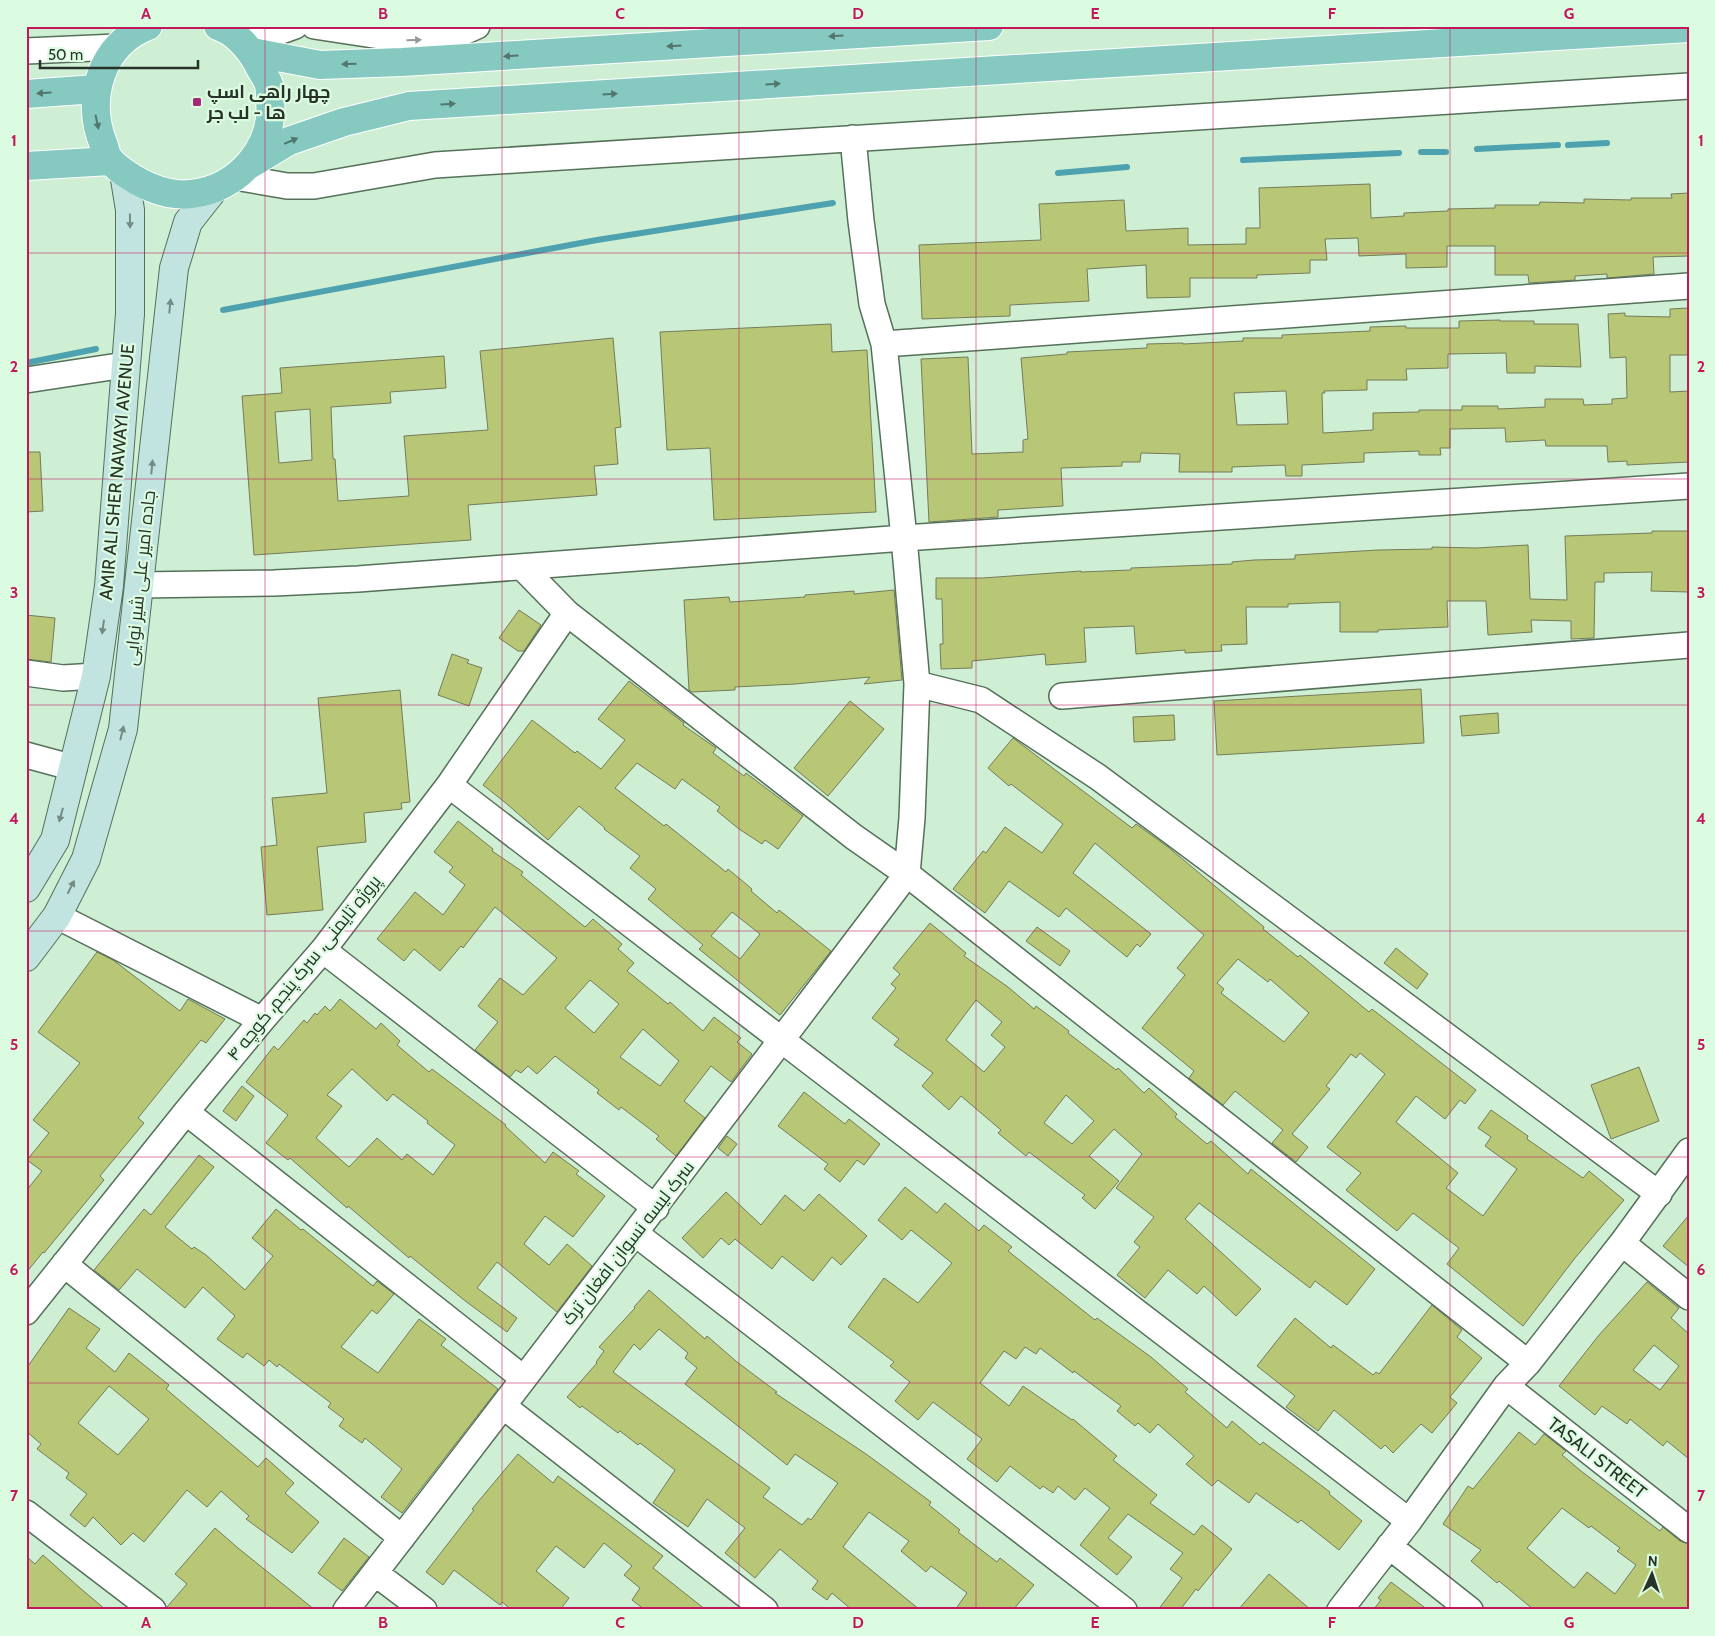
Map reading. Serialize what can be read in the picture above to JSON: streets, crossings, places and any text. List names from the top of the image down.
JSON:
{
  "streets": {
    "main road": ["AMIR ALI SHER NAWAYI AVENUE", "جاده امیر علی شیر نوایی"],
    "street": ["پروژه تایمنی، سرک پنجم، کوچه ۴", "سرک لیسه نسوان افغان‌ ترک", "TASALI STREET"]
  },
  "one_way": ["AMIR ALI SHER NAWAYI AVENUE", "جاده امیر علی شیر نوایی"],
  "places": {
    "transit": ["چهار راهی اسپ ها - لب جر"]
  },
  "scale_bar": "50 m",
  "north": "top",
  "grid": {
    "columns": [
      "A",
      "B",
      "C",
      "D",
      "E",
      "F",
      "G"
    ],
    "rows": [
      "1",
      "2",
      "3",
      "4",
      "5",
      "6",
      "7"
    ]
  }
}
